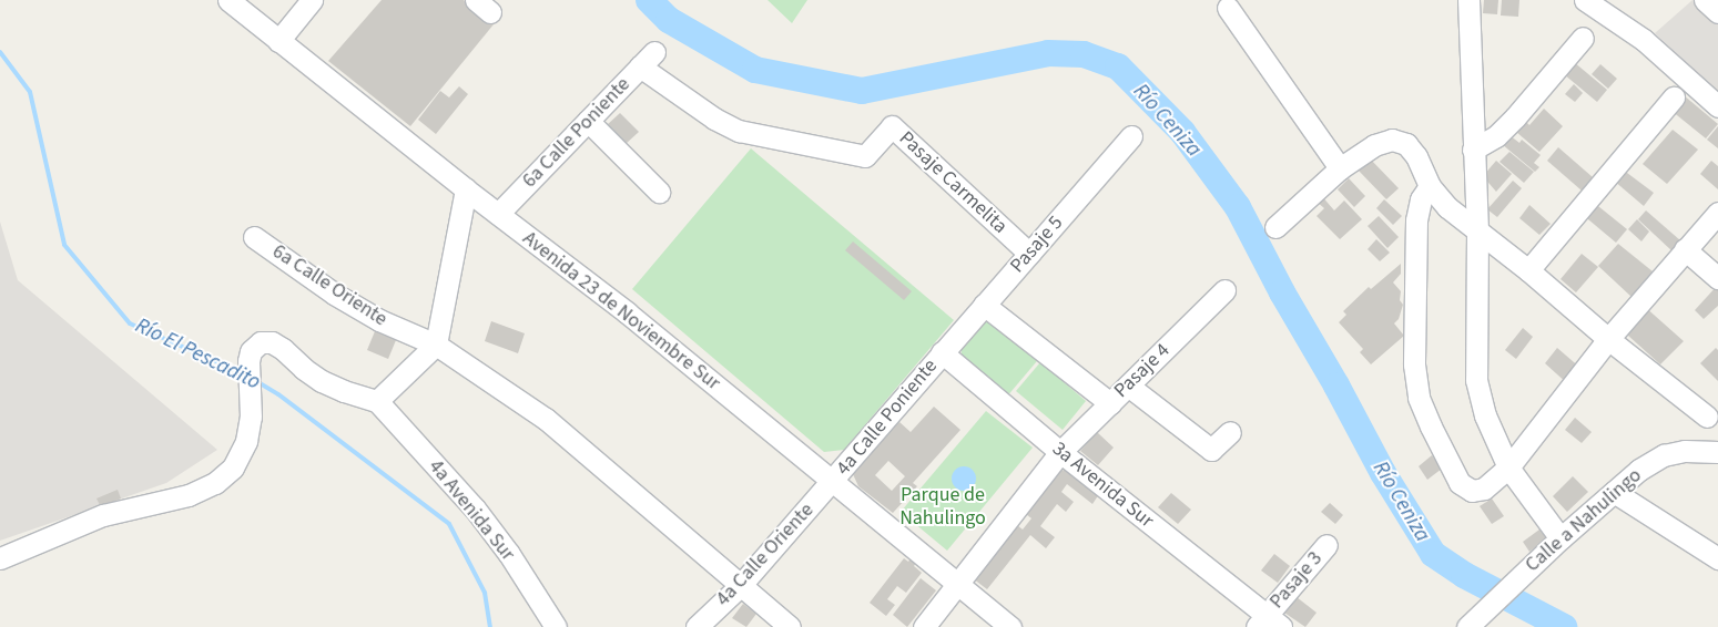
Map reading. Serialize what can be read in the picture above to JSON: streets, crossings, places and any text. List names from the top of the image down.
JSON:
{
  "streets": {
    "street": [
      "6a Calle Poniente",
      "Pasaje Carmelita",
      "Pasaje 5",
      "6a Calle Oriente",
      "Avenida 23 de Noviembre Sur",
      "Pasaje 4",
      "4a Calle Poniente",
      "3a Avenida Sur",
      "4a Avenida Sur",
      "Calle a Nahulingo",
      "4a Calle Oriente",
      "Pasaje 3"
    ]
  },
  "crossings": [
    ["6a Calle Poniente", "Pasaje Carmelita"],
    ["6a Calle Poniente", "Avenida 23 de Noviembre Sur"],
    ["Pasaje Carmelita", "Pasaje 5"],
    ["Pasaje 5", "4a Calle Poniente"],
    ["Pasaje 5", "3a Avenida Sur"],
    ["6a Calle Oriente", "4a Calle Oriente"],
    ["Avenida 23 de Noviembre Sur", "Pasaje 4"],
    ["Avenida 23 de Noviembre Sur", "4a Calle Poniente"],
    ["Avenida 23 de Noviembre Sur", "4a Calle Oriente"],
    ["Pasaje 4", "3a Avenida Sur"],
    ["4a Calle Poniente", "3a Avenida Sur"],
    ["4a Calle Poniente", "4a Calle Oriente"],
    ["3a Avenida Sur", "Pasaje 3"]
  ],
  "water": ["Río Ceniza", "Río El Pescadito"],
  "parks": ["Parque de Nahulingo"]
}
